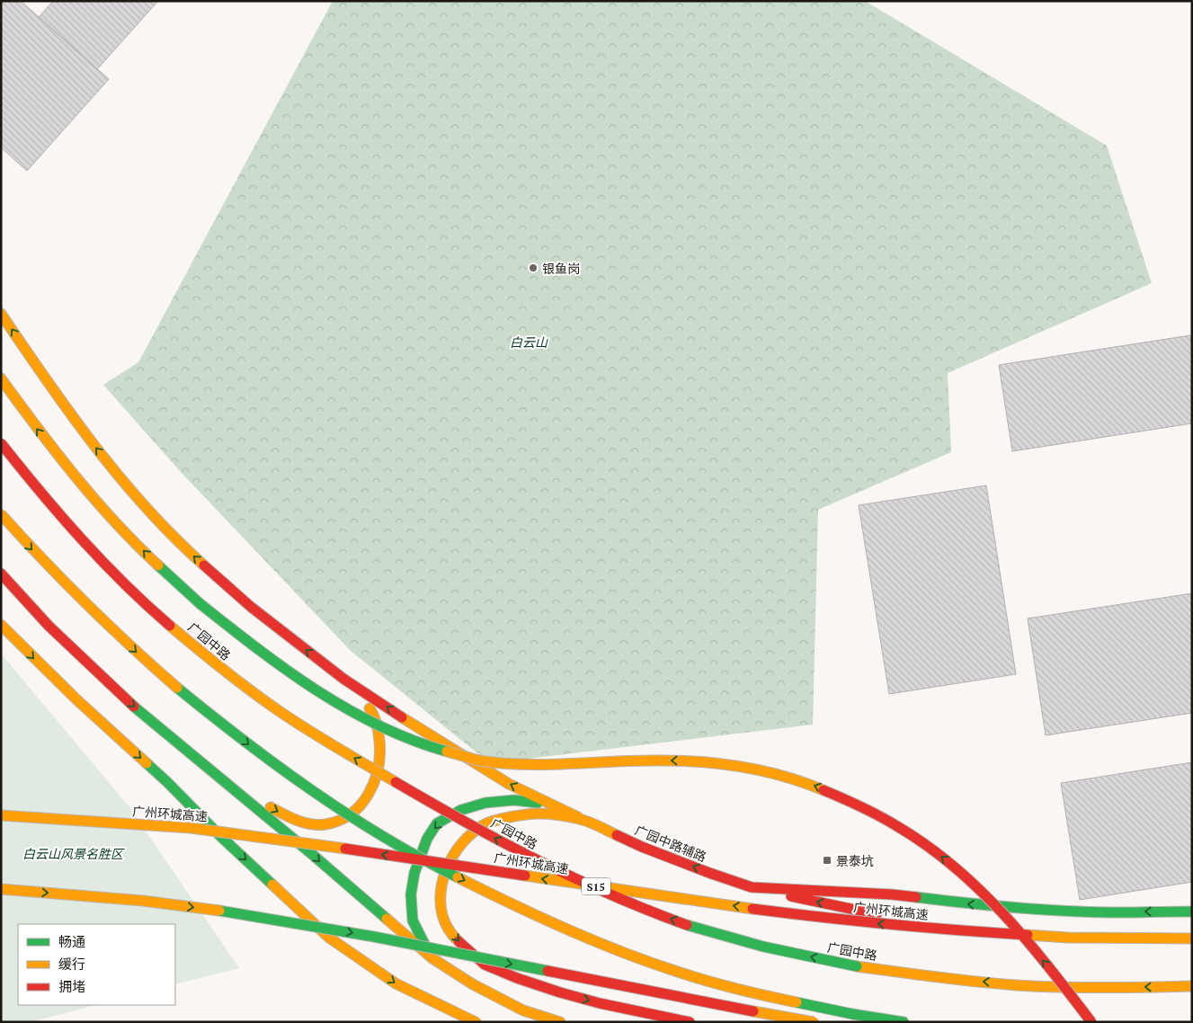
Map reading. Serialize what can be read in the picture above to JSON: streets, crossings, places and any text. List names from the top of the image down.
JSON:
{
  "streets": {
    "main road": [
      "广园中路",
      "广州环城高速",
      "广园中路辅路",
      "S15"
    ]
  },
  "parks": ["白云山", "白云山风景名胜区"],
  "places": {
    "other": ["银鱼岗"],
    "transit": ["景泰坑"]
  },
  "legend": ["畅通", "缓行", "拥堵"]
}
